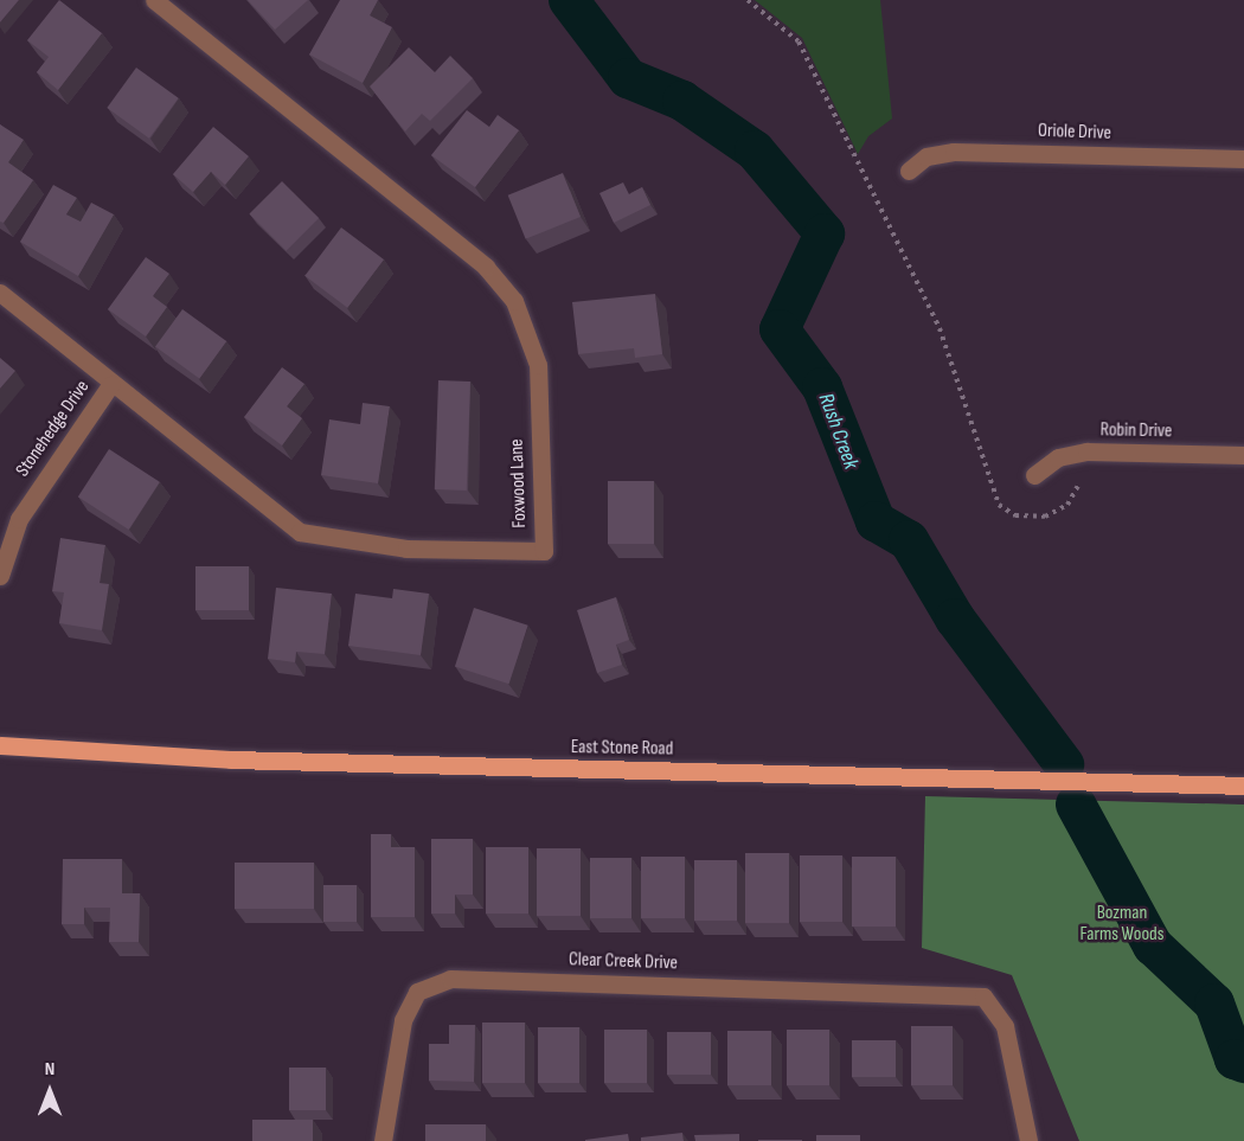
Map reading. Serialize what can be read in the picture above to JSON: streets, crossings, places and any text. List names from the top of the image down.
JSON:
{
  "streets": {
    "main road": ["East Stone Road"],
    "street": [
      "Oriole Drive",
      "Stonehedge Drive",
      "Robin Drive",
      "Foxwood Lane",
      "Clear Creek Drive"
    ]
  },
  "crossings": [
    ["Stonehedge Drive", "Foxwood Lane"]
  ],
  "water": ["Rush Creek"],
  "parks": ["Bozman Farms Woods"],
  "north": "top"
}
